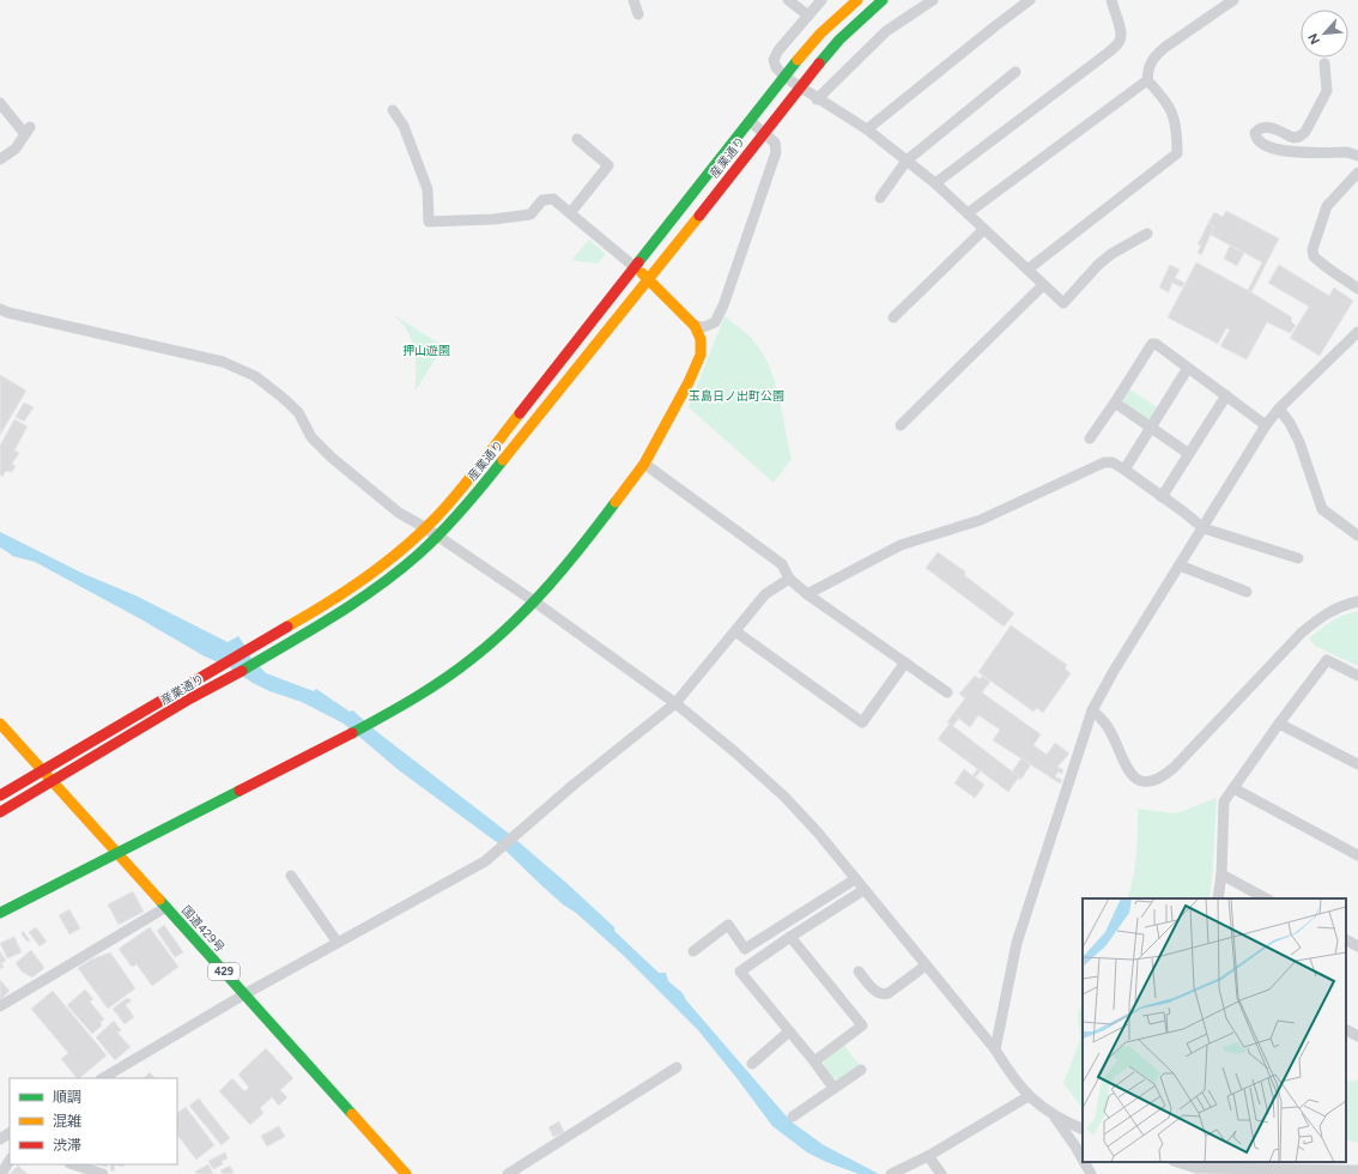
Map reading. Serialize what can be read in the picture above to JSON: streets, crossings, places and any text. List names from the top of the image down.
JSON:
{
  "streets": {
    "main road": ["産業通り", "国道429号", "429"]
  },
  "crossings": [
    ["産業通り", "国道429号"]
  ],
  "parks": ["押山遊園", "玉島日ノ出町公園"],
  "legend": ["順調", "混雑", "渋滞"],
  "north": "bottom left"
}
